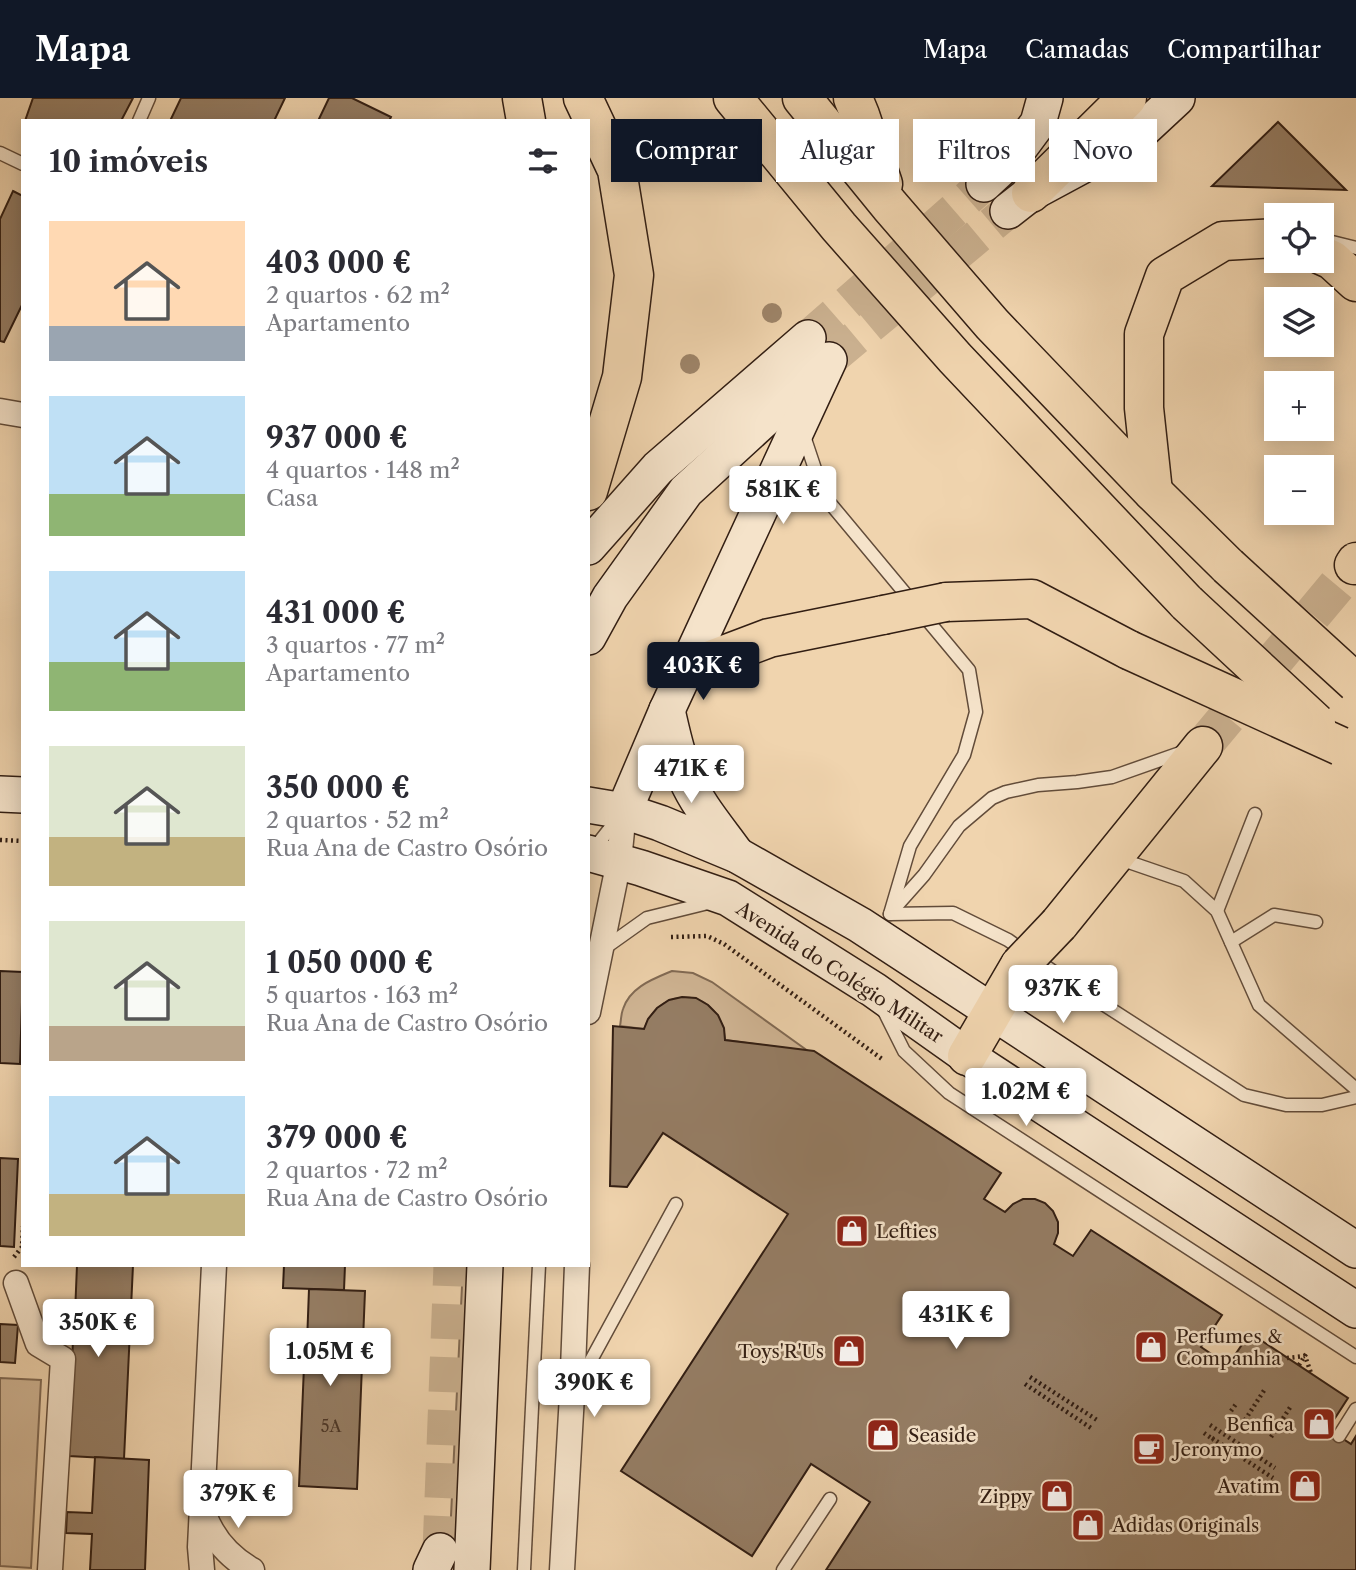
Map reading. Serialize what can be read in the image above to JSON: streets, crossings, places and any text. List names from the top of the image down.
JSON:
{
  "streets": {
    "main road": ["Avenida do Colégio Militar"]
  },
  "places": {
    "shop": [
      "Lefties",
      "Perfumes & Companhia",
      "Toys'R'Us",
      "Benfica",
      "Seaside",
      "Avatim",
      "Zippy",
      "Adidas Originals"
    ],
    "cafe": ["Jeronymo"]
  },
  "house_numbers": ["5A"],
  "page": {
    "header": "Mapa",
    "nav": ["Mapa", "Camadas", "Compartilhar"],
    "chip": [
      "Comprar",
      "Alugar",
      "Filtros",
      "Novo"
    ],
    "heading": "10 imóveis",
    "map_buttons": ["+", "−"],
    "list": [
      {
        "name": "403 000 €",
        "note": "2 quartos · 62 m² · Apartamento"
      },
      {
        "name": "937 000 €",
        "note": "4 quartos · 148 m² · Casa"
      },
      {
        "name": "431 000 €",
        "note": "3 quartos · 77 m² · Apartamento"
      },
      {
        "name": "350 000 €",
        "note": "2 quartos · 52 m² · Rua Ana de Castro Osório"
      },
      {
        "name": "1 050 000 €",
        "note": "5 quartos · 163 m² · Rua Ana de Castro Osório"
      },
      {
        "name": "379 000 €",
        "note": "2 quartos · 72 m² · Rua Ana de Castro Osório"
      }
    ],
    "price": [
      "581K €",
      "403K €",
      "471K €",
      "937K €",
      "1.02M €",
      "431K €",
      "350K €",
      "1.05M €",
      "390K €",
      "379K €"
    ]
  }
}
